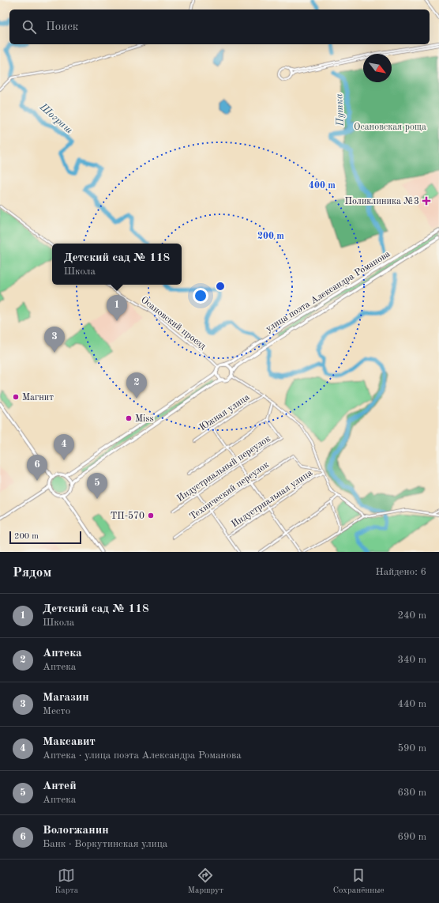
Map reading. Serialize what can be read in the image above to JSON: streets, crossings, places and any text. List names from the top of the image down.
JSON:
{
  "streets": {
    "main road": ["улица поэта Александра Романова"],
    "street": [
      "Осановский проезд",
      "Южная улица",
      "Индустриальный переулок",
      "Технический переулок",
      "Индустриальная улица"
    ]
  },
  "crossings": [
    ["улица поэта Александра Романова", "Осановский проезд"]
  ],
  "water": ["Путка", "Шограш"],
  "parks": ["Осановская роща"],
  "places": {
    "health": ["Поликлиника №3"],
    "other": ["Магнит", "Miss", "ТП-570"]
  },
  "scale_bar": "200 m",
  "north": "bottom right",
  "page": {
    "search": "Поиск",
    "popup": ["Детский сад № 118", "Школа"],
    "pins": [
      "1",
      "3",
      "2",
      "4",
      "6",
      "5"
    ],
    "scale": "200 m",
    "heading": ["Рядом", "Найдено: 6"],
    "list": [
      {
        "mark": "1",
        "name": "Детский сад № 118",
        "note": "Школа",
        "value": "240 m"
      },
      {
        "mark": "2",
        "name": "Аптека",
        "note": "Аптека",
        "value": "340 m"
      },
      {
        "mark": "3",
        "name": "Магазин",
        "note": "Место",
        "value": "440 m"
      },
      {
        "mark": "4",
        "name": "Максавит",
        "note": "Аптека · улица поэта Александра Романова",
        "value": "590 m"
      },
      {
        "mark": "5",
        "name": "Антей",
        "note": "Аптека",
        "value": "630 m"
      },
      {
        "mark": "6",
        "name": "Вологжанин",
        "note": "Банк · Воркутинская улица",
        "value": "690 m"
      }
    ],
    "nav": ["Карта", "Маршрут", "Сохранённые"]
  },
  "rings": ["400 m", "200 m"]
}
